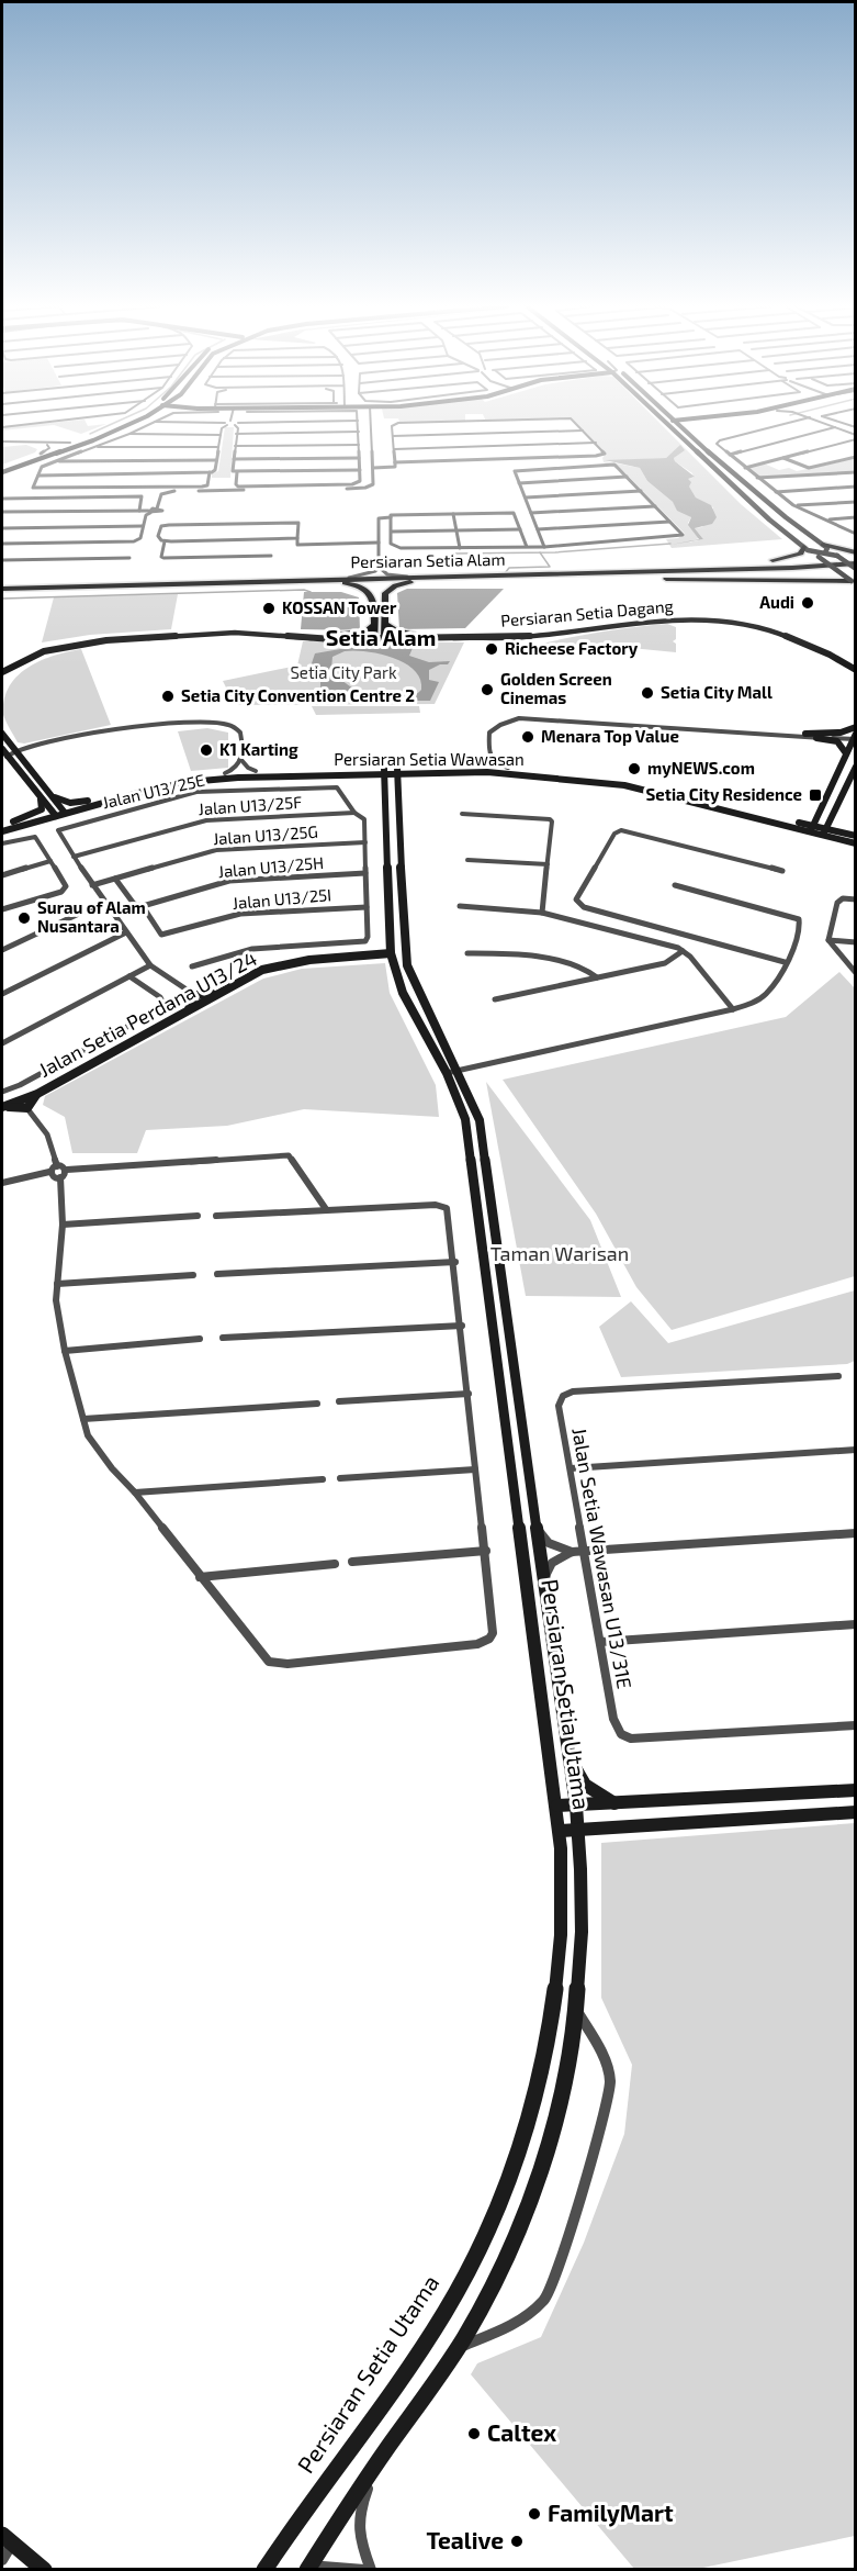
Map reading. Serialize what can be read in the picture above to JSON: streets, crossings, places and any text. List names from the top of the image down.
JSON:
{
  "streets": {
    "highway": ["Persiaran Setia Alam"],
    "street": [
      "Persiaran Setia Dagang",
      "Persiaran Setia Wawasan",
      "Jalan U13/25E",
      "Jalan U13/25F",
      "Jalan U13/25G",
      "Jalan U13/25H",
      "Jalan U13/25I",
      "Jalan Setia Perdana U13/24",
      "Jalan Setia Wawasan U13/31E",
      "Persiaran Setia Utama"
    ]
  },
  "crossings": [
    ["Persiaran Setia Wawasan", "Persiaran Setia Utama"],
    ["Jalan U13/25E", "Jalan U13/25F"],
    ["Jalan U13/25H", "Jalan U13/25I"]
  ],
  "districts": ["Setia Alam"],
  "parks": ["Setia City Park", "Taman Warisan"],
  "places": {
    "other": [
      "Audi",
      "KOSSAN Tower",
      "Richeese Factory",
      "Golden Screen Cinemas",
      "Setia City Mall",
      "Setia City Convention Centre 2",
      "Menara Top Value",
      "K1 Karting",
      "myNEWS.com",
      "Surau of Alam Nusantara",
      "Caltex",
      "FamilyMart",
      "Tealive"
    ],
    "transit": ["Setia City Residence"]
  }
}
